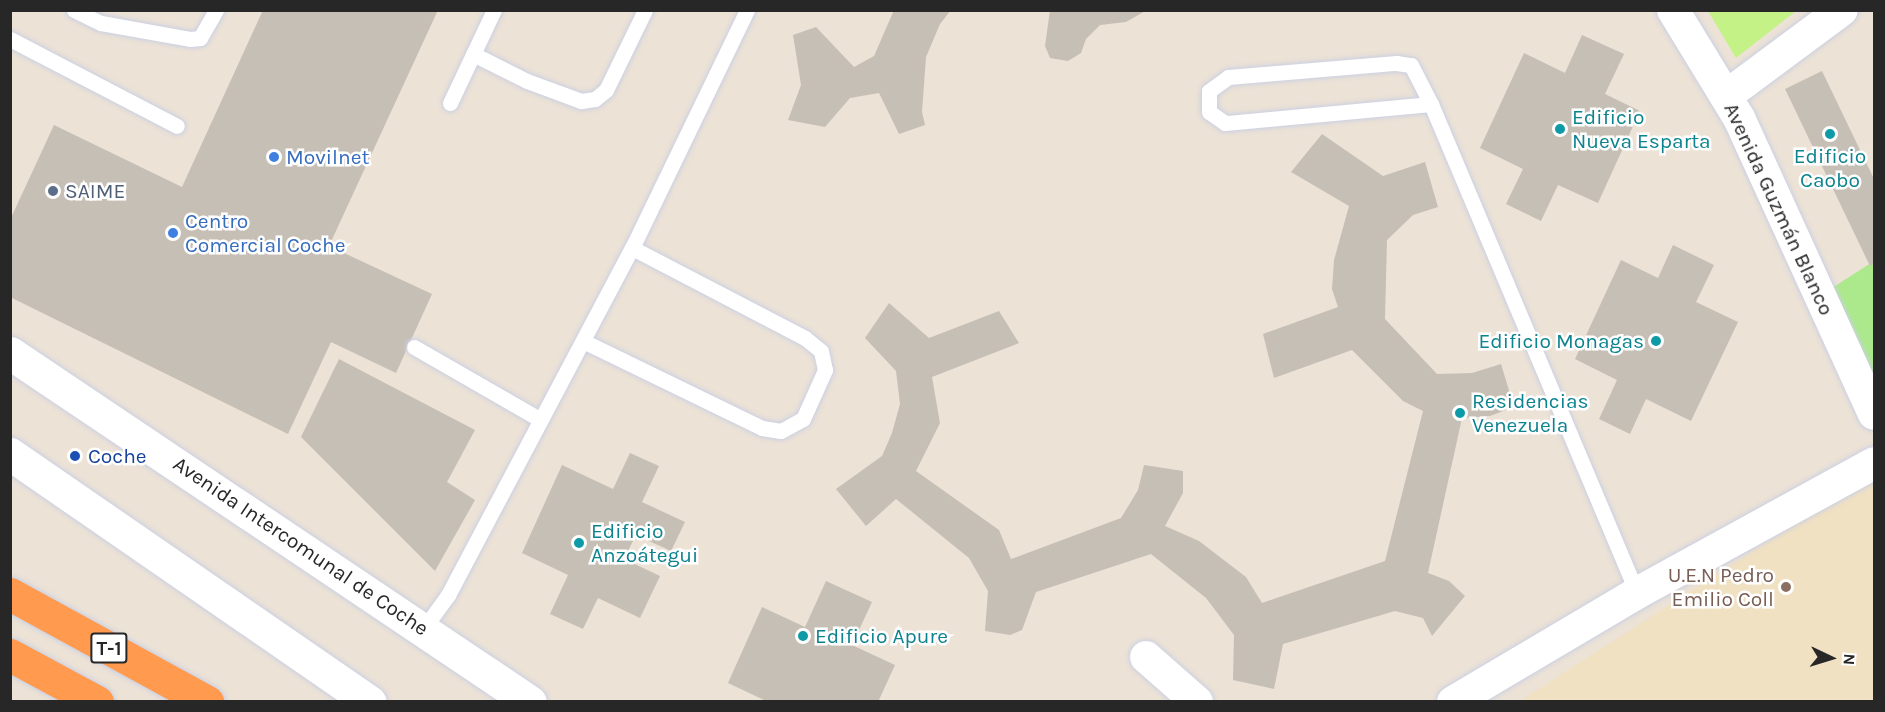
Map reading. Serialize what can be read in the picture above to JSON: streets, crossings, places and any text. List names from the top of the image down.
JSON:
{
  "streets": {
    "highway": ["T-1"],
    "main road": ["Avenida Intercomunal de Coche"],
    "street": ["Avenida Guzmán Blanco"]
  },
  "places": [
    "Edificio Nueva Esparta",
    "Edificio Caobo",
    "Movilnet",
    "SAIME",
    "Centro Comercial Coche",
    "Edificio Monagas",
    "Residencias Venezuela",
    "Coche",
    "Edificio Anzoátegui",
    "U.E.N Pedro Emilio Coll",
    "Edificio Apure"
  ],
  "north": "right"
}
